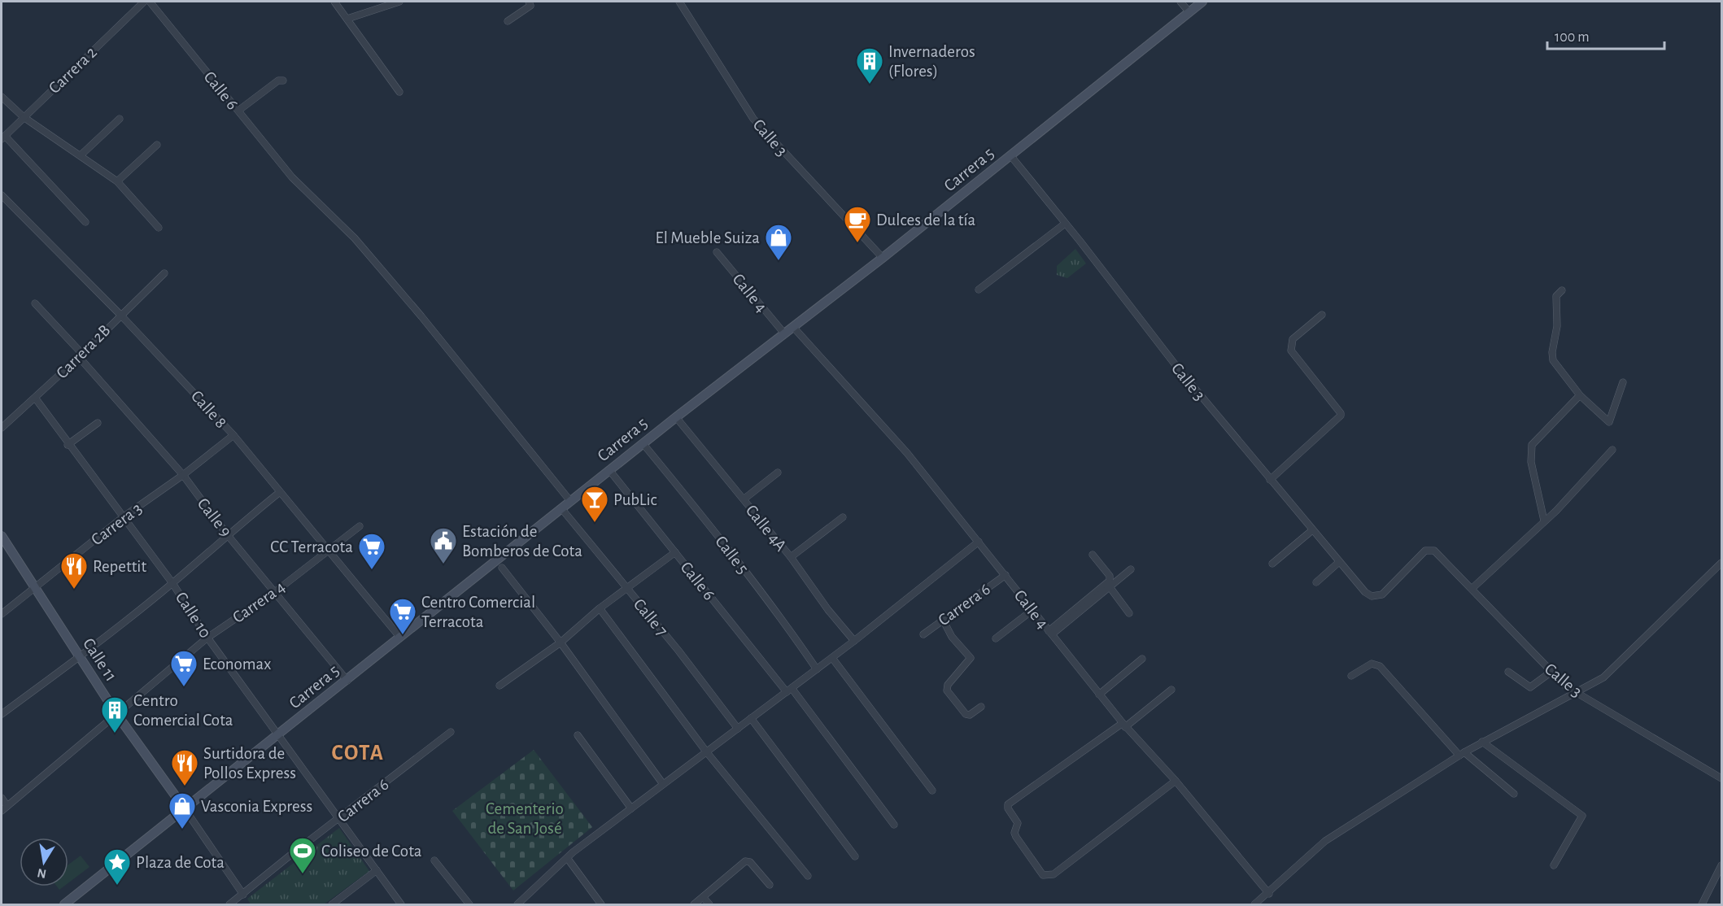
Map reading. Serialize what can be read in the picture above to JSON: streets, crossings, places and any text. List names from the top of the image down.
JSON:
{
  "streets": {
    "main road": ["Carrera 5", "Calle 11"],
    "street": [
      "Carrera 2",
      "Calle 6",
      "Calle 3",
      "Calle 4",
      "Carrera 2B",
      "Calle 8",
      "Calle 9",
      "Carrera 3",
      "Calle 4A",
      "Calle 5",
      "Carrera 4",
      "Carrera 6",
      "Calle 10",
      "Calle 7"
    ]
  },
  "crossings": [
    ["Calle 6", "Carrera 5"],
    ["Calle 3", "Carrera 5"],
    ["Carrera 5", "Calle 4"],
    ["Carrera 5", "Calle 8"],
    ["Carrera 5", "Calle 9"],
    ["Carrera 5", "Calle 4A"],
    ["Carrera 5", "Calle 5"],
    ["Carrera 5", "Calle 10"],
    ["Carrera 5", "Calle 7"],
    ["Carrera 5", "Calle 11"],
    ["Calle 4", "Carrera 6"],
    ["Carrera 2B", "Calle 8"],
    ["Carrera 2B", "Calle 9"],
    ["Carrera 2B", "Calle 10"],
    ["Calle 8", "Carrera 3"],
    ["Calle 8", "Carrera 4"],
    ["Calle 9", "Carrera 3"],
    ["Calle 9", "Carrera 4"],
    ["Carrera 3", "Calle 10"],
    ["Carrera 3", "Calle 11"],
    ["Carrera 4", "Calle 10"],
    ["Carrera 4", "Calle 11"],
    ["Carrera 6", "Calle 10"],
    ["Carrera 6", "Calle 11"]
  ],
  "districts": ["COTA"],
  "parks": ["Cementerio de San José"],
  "places": {
    "building": ["Invernaderos (Flores)", "Centro Comercial Cota"],
    "cafe": ["Dulces de la tía"],
    "shop": ["El Mueble Suiza", "Vasconia Express"],
    "bar": ["PubLic"],
    "public building": ["Estación de Bomberos de Cota"],
    "supermarket": ["CC Terracota", "Centro Comercial Terracota", "Economax"],
    "restaurant": ["Repettit", "Surtidora de Pollos Express"],
    "sports": ["Coliseo de Cota"],
    "place": ["Plaza de Cota"]
  },
  "scale_bar": "100 m",
  "north": "bottom"
}
